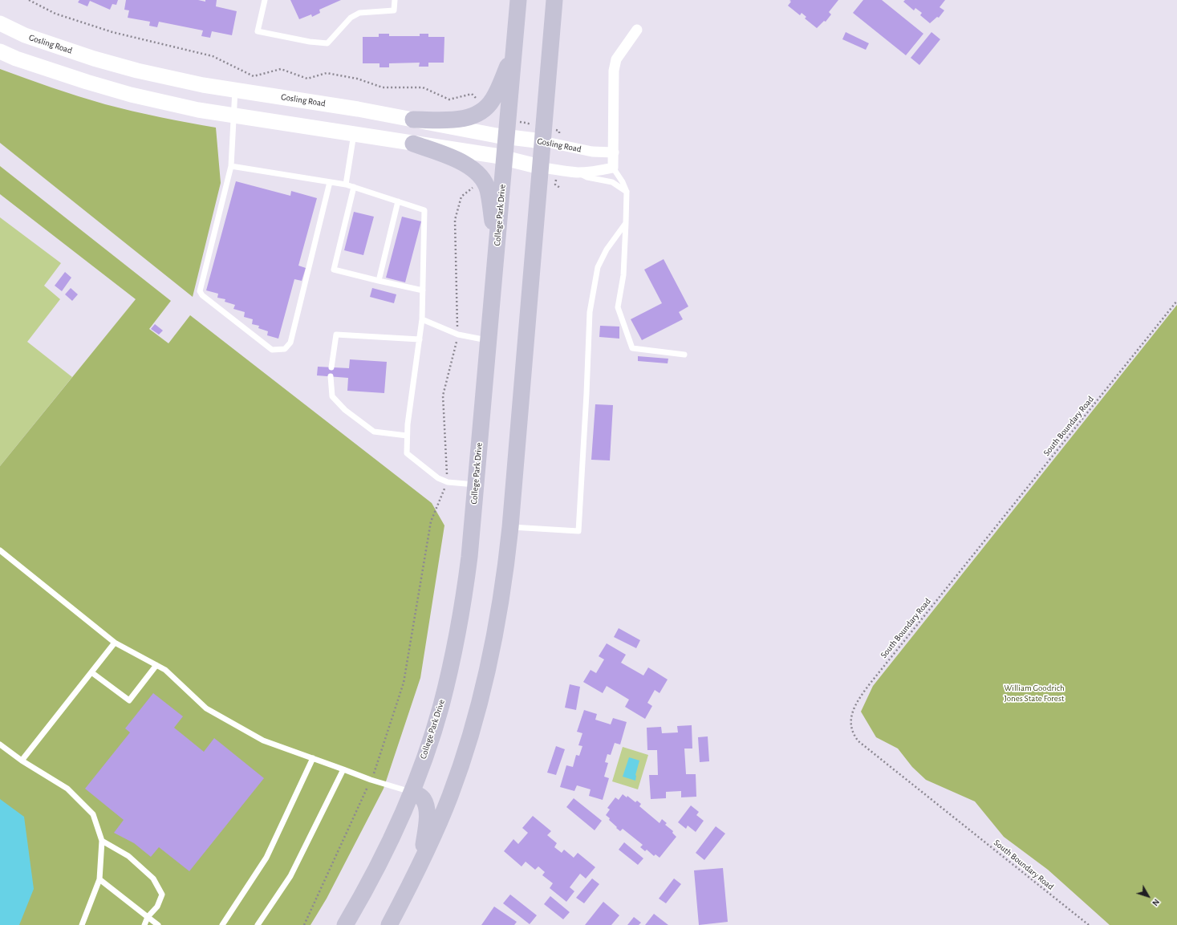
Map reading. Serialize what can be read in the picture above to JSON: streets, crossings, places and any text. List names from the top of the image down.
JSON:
{
  "streets": {
    "main road": ["Gosling Road", "College Park Drive"],
    "path": ["South Boundary Road"]
  },
  "crossings": [
    ["Gosling Road", "College Park Drive"]
  ],
  "parks": ["William Goodrich Jones State Forest"],
  "north": "bottom right"
}
